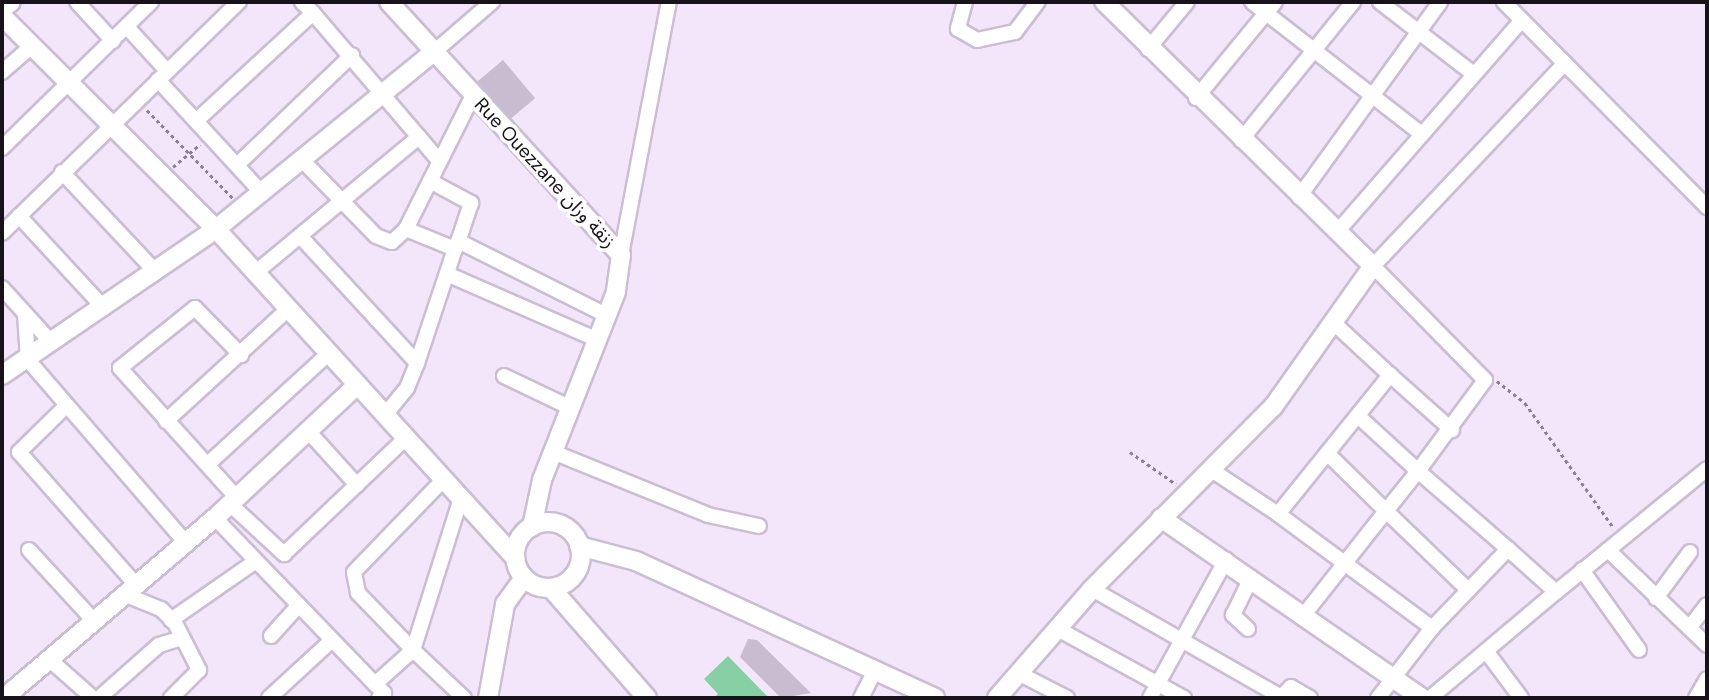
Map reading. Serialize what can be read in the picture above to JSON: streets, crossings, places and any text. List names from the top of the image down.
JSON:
{
  "streets": {
    "street": ["Rue Ouezzane زنقة وزان"]
  }
}
